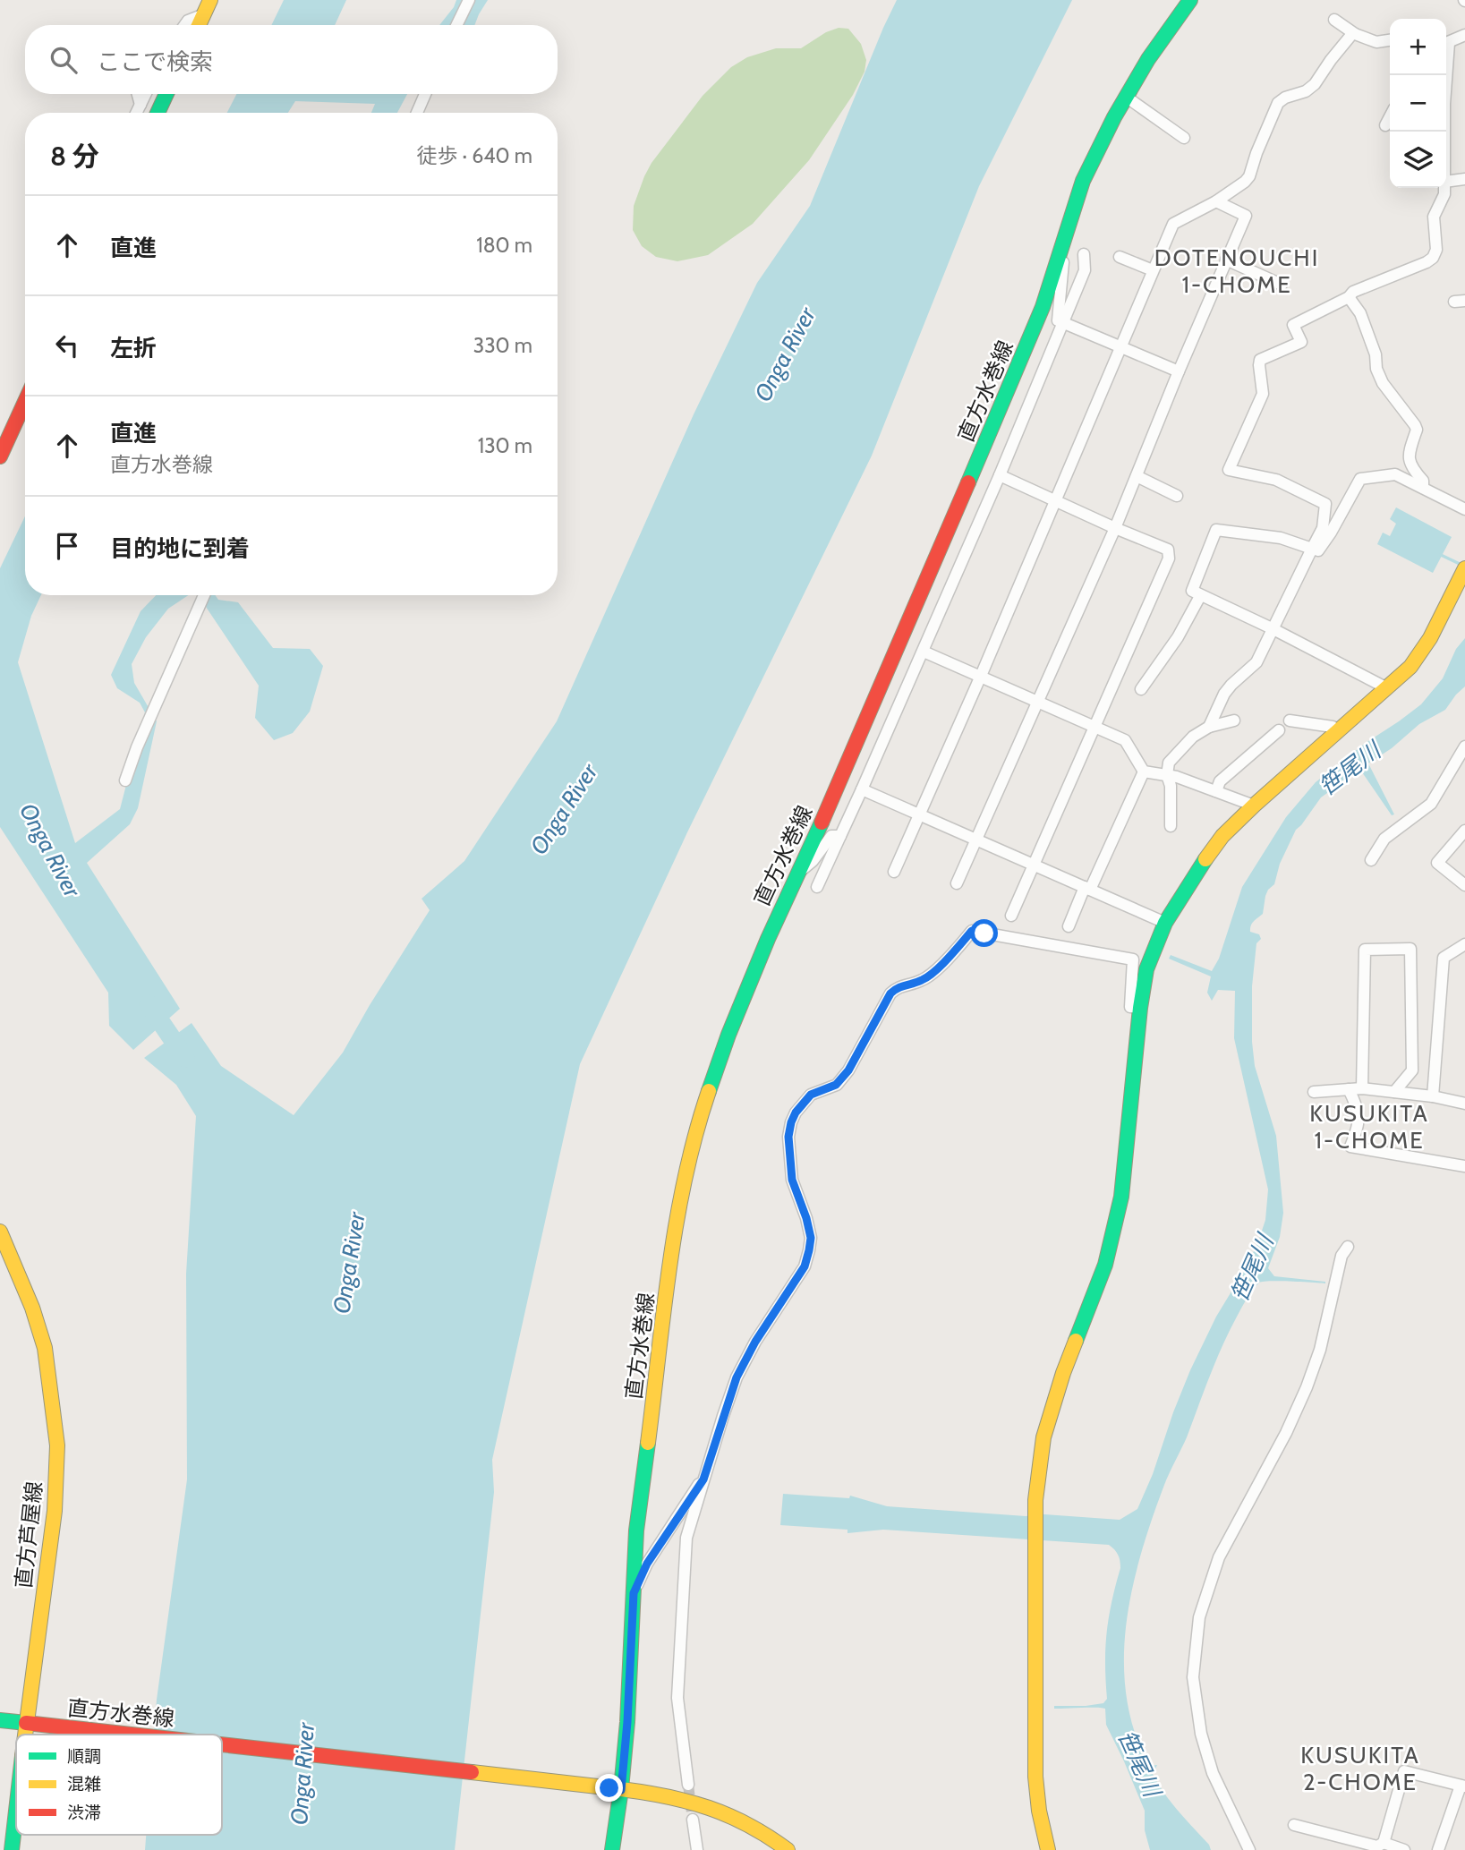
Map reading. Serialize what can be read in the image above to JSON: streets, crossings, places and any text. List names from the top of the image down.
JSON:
{
  "streets": {
    "main road": ["直方水巻線", "直方芦屋線"]
  },
  "crossings": [
    ["直方水巻線", "直方芦屋線"]
  ],
  "districts": ["DOTENOUCHI 1-CHOME", "KUSUKITA 1-CHOME", "KUSUKITA 2-CHOME"],
  "water": ["Onga River", "笹尾川"],
  "legend": ["順調", "混雑", "渋滞"],
  "page": {
    "map_buttons": ["+", "−"],
    "search": "ここで検索",
    "heading": ["8 分", "徒歩 · 640 m"],
    "list": [
      ["直進", "180 m"],
      ["左折", "330 m"],
      ["直進", "直方水巻線", "130 m"],
      "目的地に到着"
    ]
  }
}
